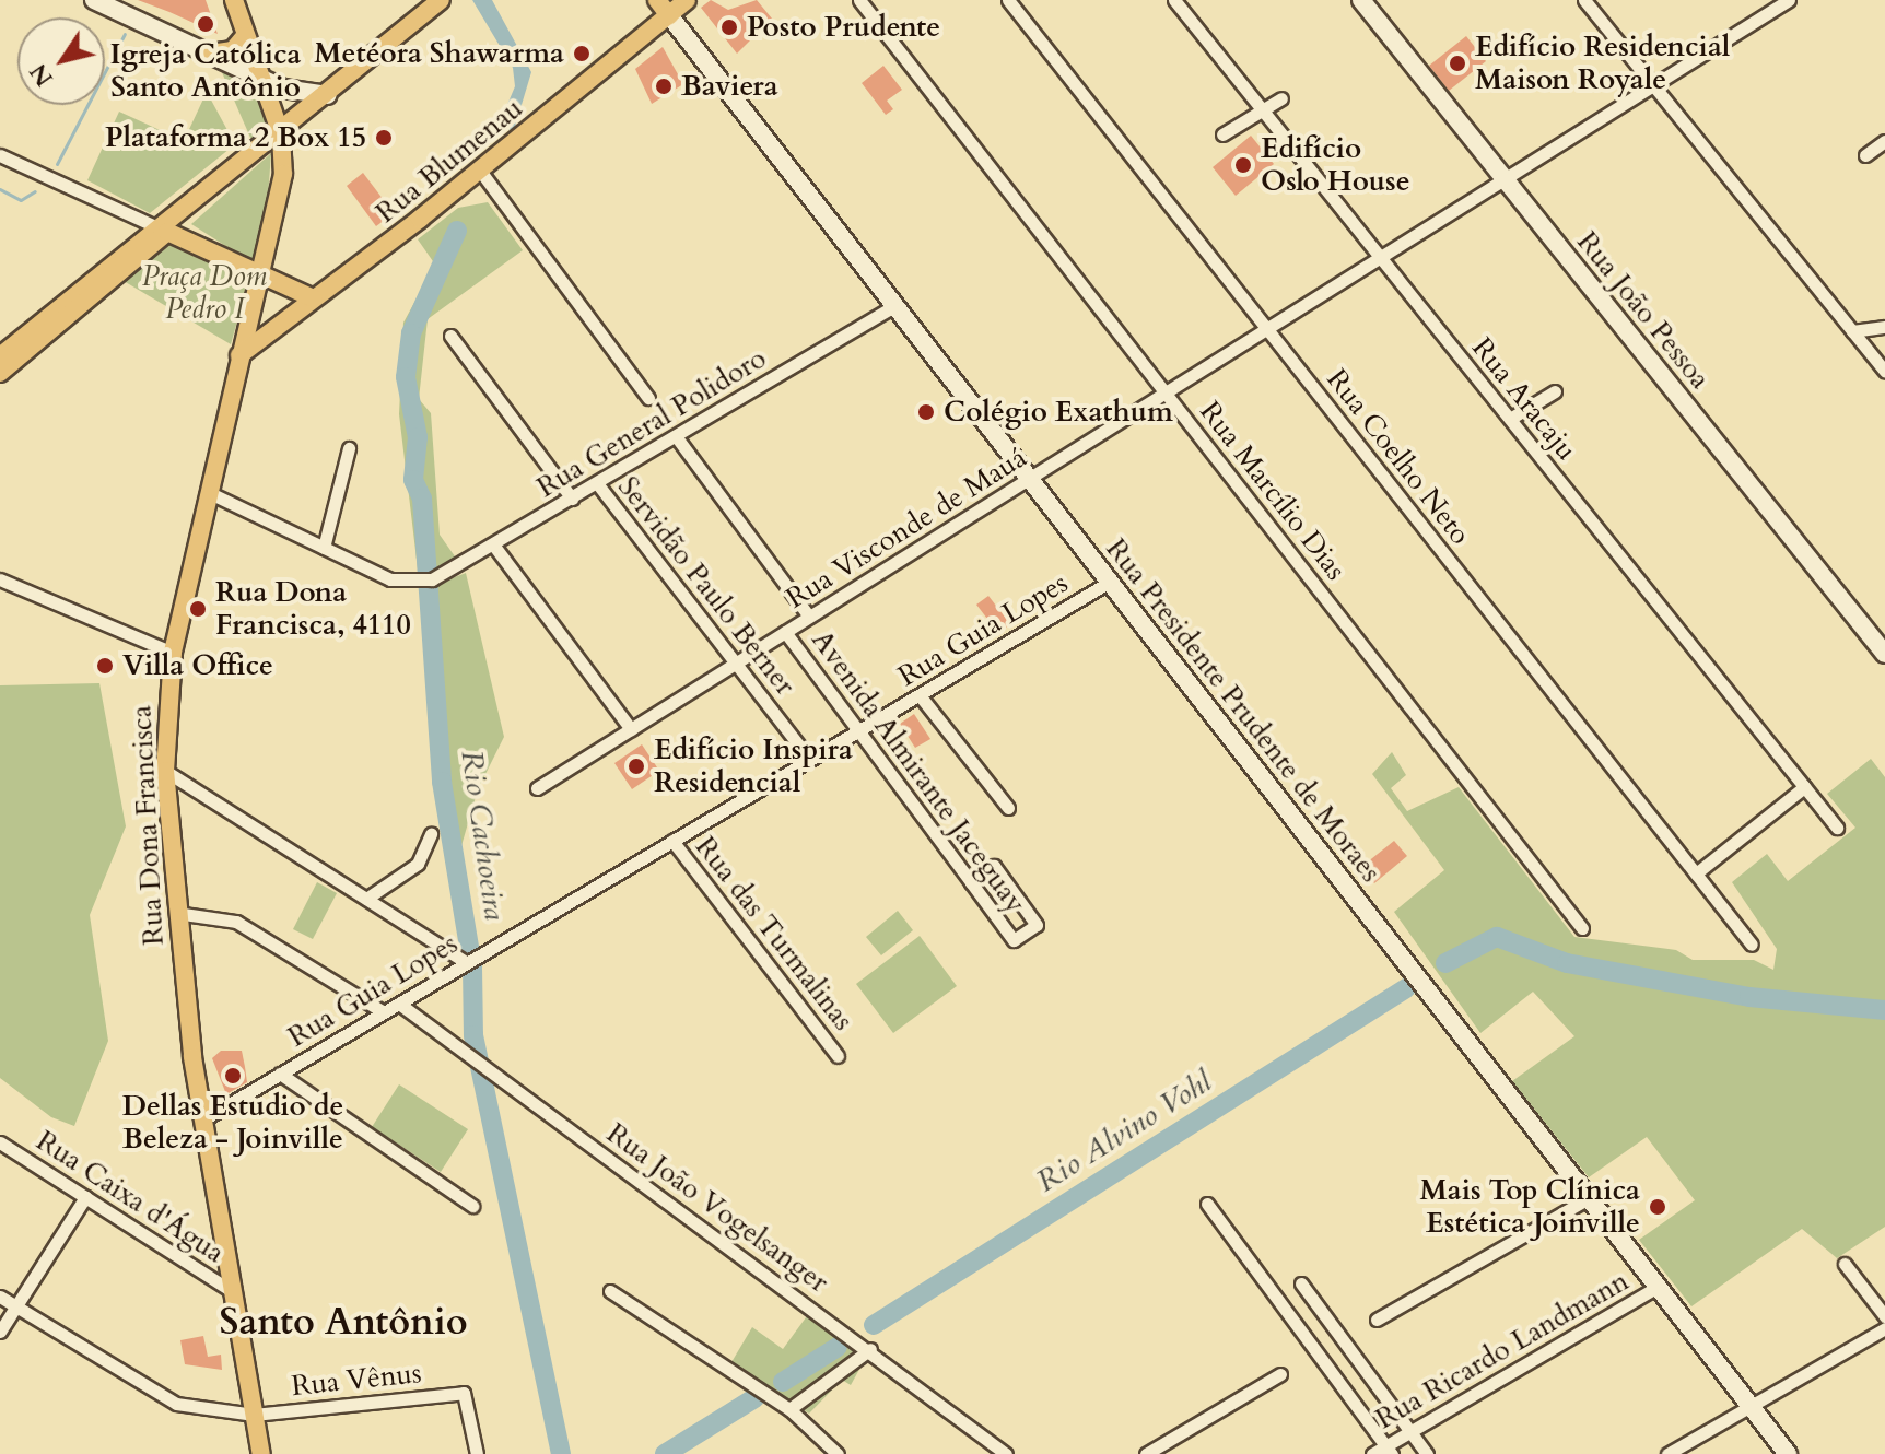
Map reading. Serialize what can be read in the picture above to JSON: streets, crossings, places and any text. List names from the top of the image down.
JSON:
{
  "streets": {
    "main road": [
      "Rua Blumenau",
      "Rua João Pessoa",
      "Rua Presidente Prudente de Moraes",
      "Rua Dona Francisca"
    ],
    "street": [
      "Rua Aracaju",
      "Rua General Polidoro",
      "Rua Coelho Neto",
      "Rua Marcílio Dias",
      "Rua Visconde de Mauá",
      "Servidão Paulo Berner",
      "Rua Guia Lopes",
      "Avenida Almirante Jaceguay",
      "Rua das Turmalinas",
      "Rua Caixa d'Água",
      "Rua João Vogelsanger",
      "Rua Ricardo Landmann",
      "Rua Vênus"
    ]
  },
  "crossings": [
    ["Rua Blumenau", "Rua Presidente Prudente de Moraes"],
    ["Rua Blumenau", "Rua Dona Francisca"],
    ["Rua João Pessoa", "Rua Visconde de Mauá"],
    ["Rua Aracaju", "Rua Visconde de Mauá"],
    ["Rua General Polidoro", "Servidão Paulo Berner"],
    ["Rua General Polidoro", "Rua Presidente Prudente de Moraes"],
    ["Rua General Polidoro", "Avenida Almirante Jaceguay"],
    ["Rua Coelho Neto", "Rua Visconde de Mauá"],
    ["Rua Marcílio Dias", "Rua Visconde de Mauá"],
    ["Rua Visconde de Mauá", "Servidão Paulo Berner"],
    ["Rua Visconde de Mauá", "Rua Presidente Prudente de Moraes"],
    ["Rua Visconde de Mauá", "Avenida Almirante Jaceguay"],
    ["Servidão Paulo Berner", "Rua Guia Lopes"],
    ["Rua Guia Lopes", "Rua Presidente Prudente de Moraes"],
    ["Rua Guia Lopes", "Avenida Almirante Jaceguay"],
    ["Rua Guia Lopes", "Rua Dona Francisca"],
    ["Rua Guia Lopes", "Rua das Turmalinas"],
    ["Rua Guia Lopes", "Rua João Vogelsanger"],
    ["Rua Presidente Prudente de Moraes", "Rua Ricardo Landmann"],
    ["Rua Dona Francisca", "Rua Caixa d'Água"],
    ["Rua Dona Francisca", "Rua Vênus"]
  ],
  "districts": ["Santo Antônio"],
  "water": ["Rio Cachoeira", "Rio Alvino Vohl"],
  "parks": ["Praça Dom Pedro I"],
  "places": [
    "Igreja Católica Santo Antônio",
    "Posto Prudente",
    "Metéora Shawarma",
    "Edifício Residencial Maison Royale",
    "Baviera",
    "Plataforma 2 Box 15",
    "Edifício Oslo House",
    "Colégio Exathum",
    "Rua Dona Francisca, 4110",
    "Villa Office",
    "Edifício Inspira Residencial",
    "Dellas Estudio de Beleza - Joinville",
    "Mais Top Clínica Estética Joinville"
  ],
  "north": "bottom left"
}
